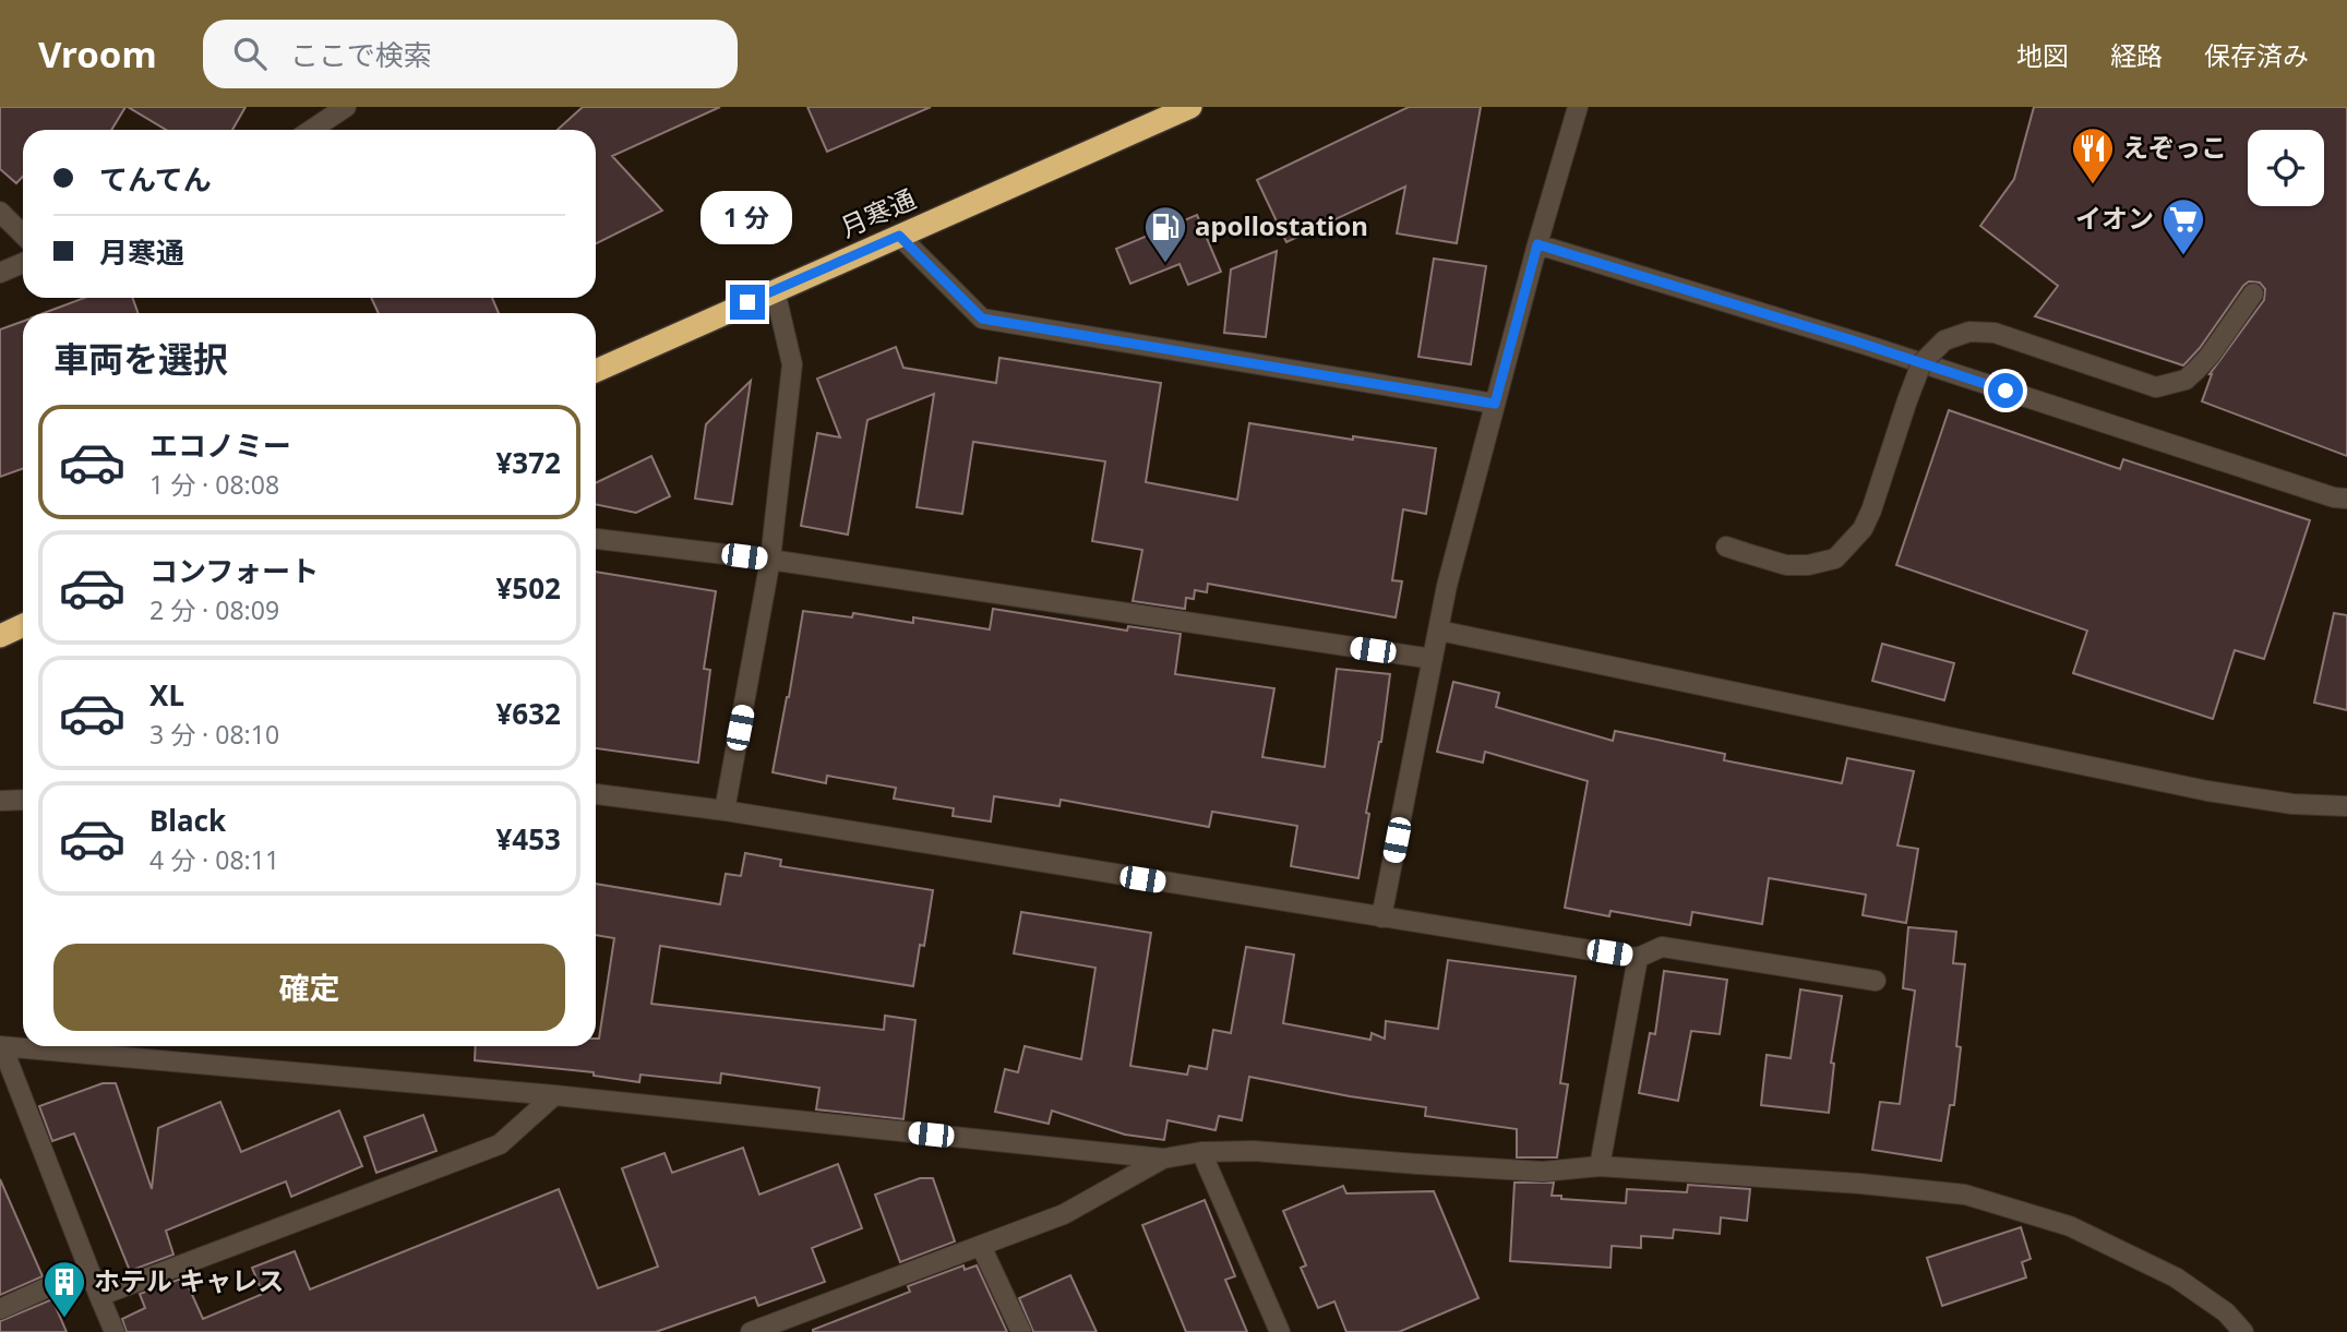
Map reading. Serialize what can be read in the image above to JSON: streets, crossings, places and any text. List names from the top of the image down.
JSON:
{
  "streets": {
    "highway": ["月寒通"]
  },
  "places": {
    "restaurant": ["えぞっこ"],
    "supermarket": ["イオン"],
    "fuel station": ["apollostation"],
    "building": ["ホテル キャレス"]
  },
  "page": {
    "header": "Vroom",
    "search": "ここで検索",
    "nav": ["地図", "経路", "保存済み"],
    "banner": ["てんてん", "月寒通"],
    "bubble": "1 分",
    "heading": "車両を選択",
    "list": [
      {
        "name": "エコノミー",
        "note": "1 分 · 08:08",
        "value": "¥372"
      },
      {
        "name": "コンフォート",
        "note": "2 分 · 08:09",
        "value": "¥502"
      },
      {
        "name": "XL",
        "note": "3 分 · 08:10",
        "value": "¥632"
      },
      {
        "name": "Black",
        "note": "4 分 · 08:11",
        "value": "¥453"
      }
    ],
    "buttons": "確定"
  }
}
